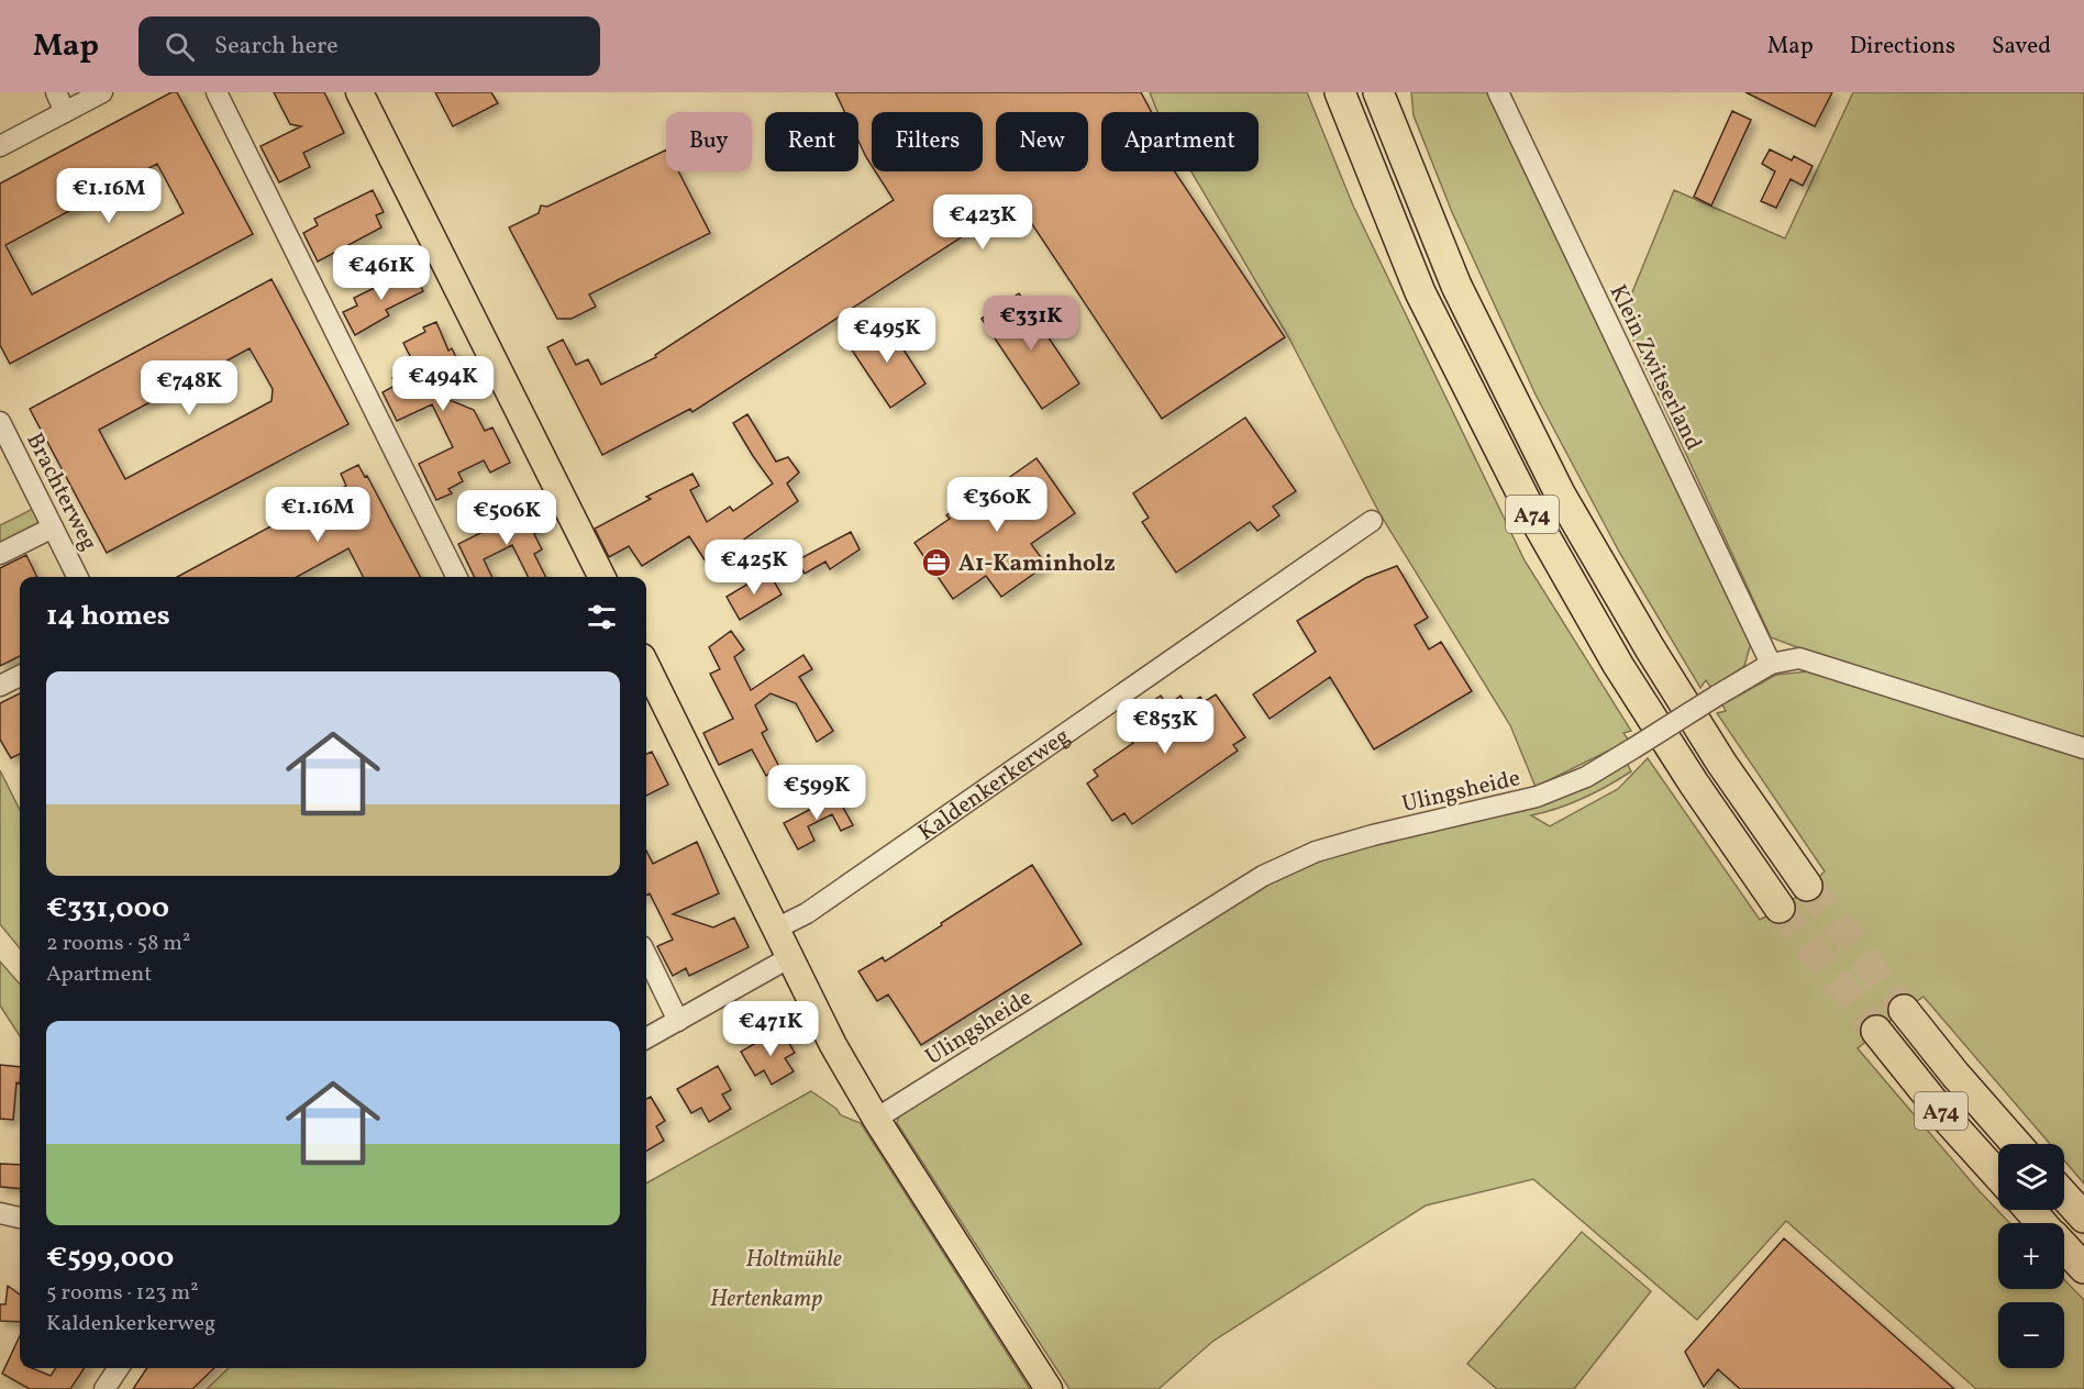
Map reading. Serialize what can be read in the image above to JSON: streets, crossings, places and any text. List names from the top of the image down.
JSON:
{
  "streets": {
    "highway": ["A74"],
    "street": [
      "Klein Zwitserland",
      "Brachterweg",
      "Kaldenkerkerweg",
      "Ulingsheide"
    ]
  },
  "crossings": [
    ["Klein Zwitserland", "Ulingsheide"]
  ],
  "parks": ["Holtmühle", "Hertenkamp"],
  "places": {
    "office": ["A1-Kaminholz"]
  },
  "page": {
    "header": "Map",
    "search": "Search here",
    "nav": ["Map", "Directions", "Saved"],
    "chip": [
      "Buy",
      "Rent",
      "Filters",
      "New",
      "Apartment"
    ],
    "price": [
      "€1.16M",
      "€423K",
      "€461K",
      "€331K",
      "€495K",
      "€494K",
      "€748K",
      "€360K",
      "€1.16M",
      "€506K",
      "€425K",
      "€853K",
      "€599K",
      "€471K"
    ],
    "heading": "14 homes",
    "list": [
      {
        "name": "€331,000",
        "note": "2 rooms · 58 m² · Apartment"
      },
      {
        "name": "€599,000",
        "note": "5 rooms · 123 m² · Kaldenkerkerweg"
      }
    ],
    "map_buttons": ["+", "−"]
  }
}
